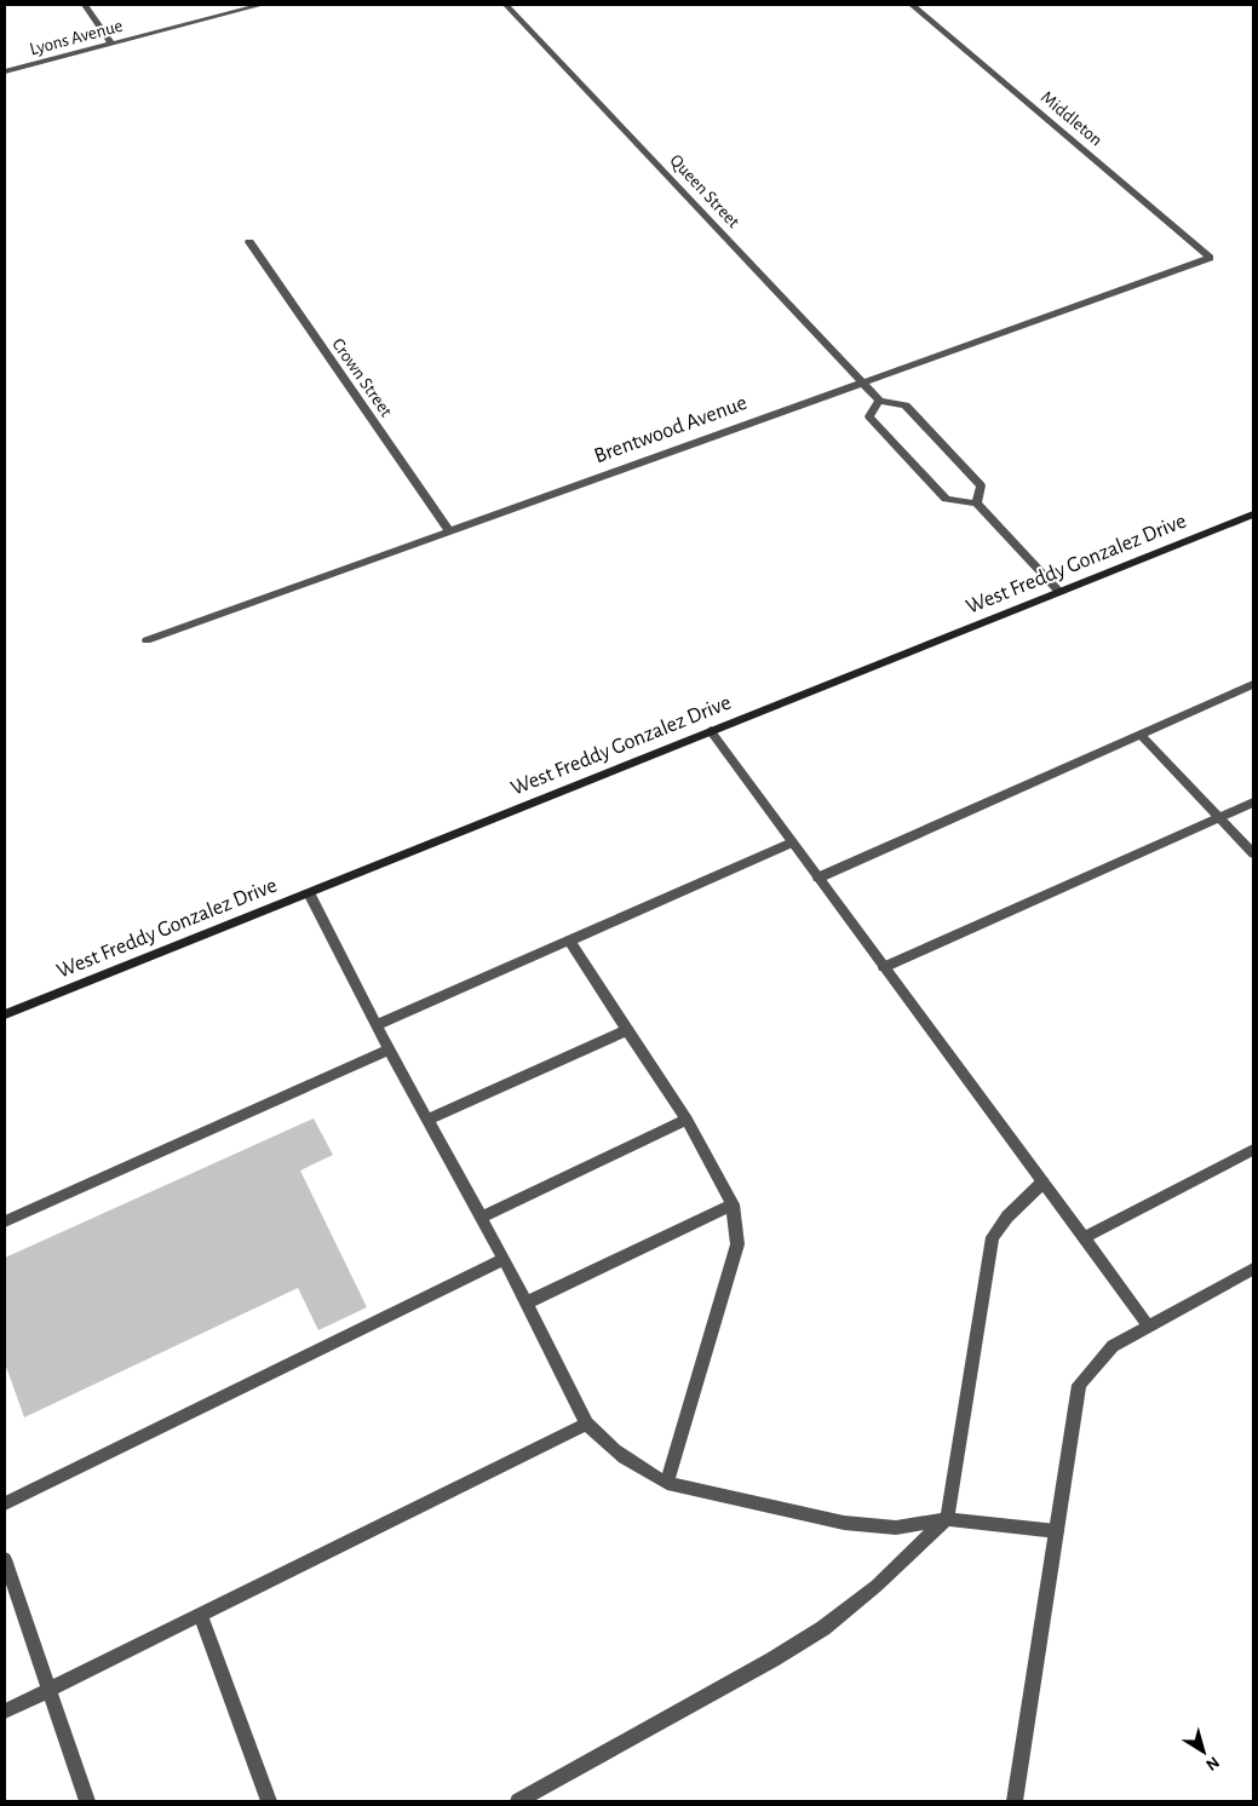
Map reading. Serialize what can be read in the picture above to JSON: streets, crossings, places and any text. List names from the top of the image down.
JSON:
{
  "streets": {
    "main road": ["West Freddy Gonzalez Drive"],
    "street": [
      "Lyons Avenue",
      "Middleton",
      "Queen Street",
      "Crown Street",
      "Brentwood Avenue"
    ]
  },
  "crossings": [
    ["Middleton", "Brentwood Avenue"],
    ["Queen Street", "Brentwood Avenue"],
    ["Crown Street", "Brentwood Avenue"]
  ],
  "north": "bottom right"
}
